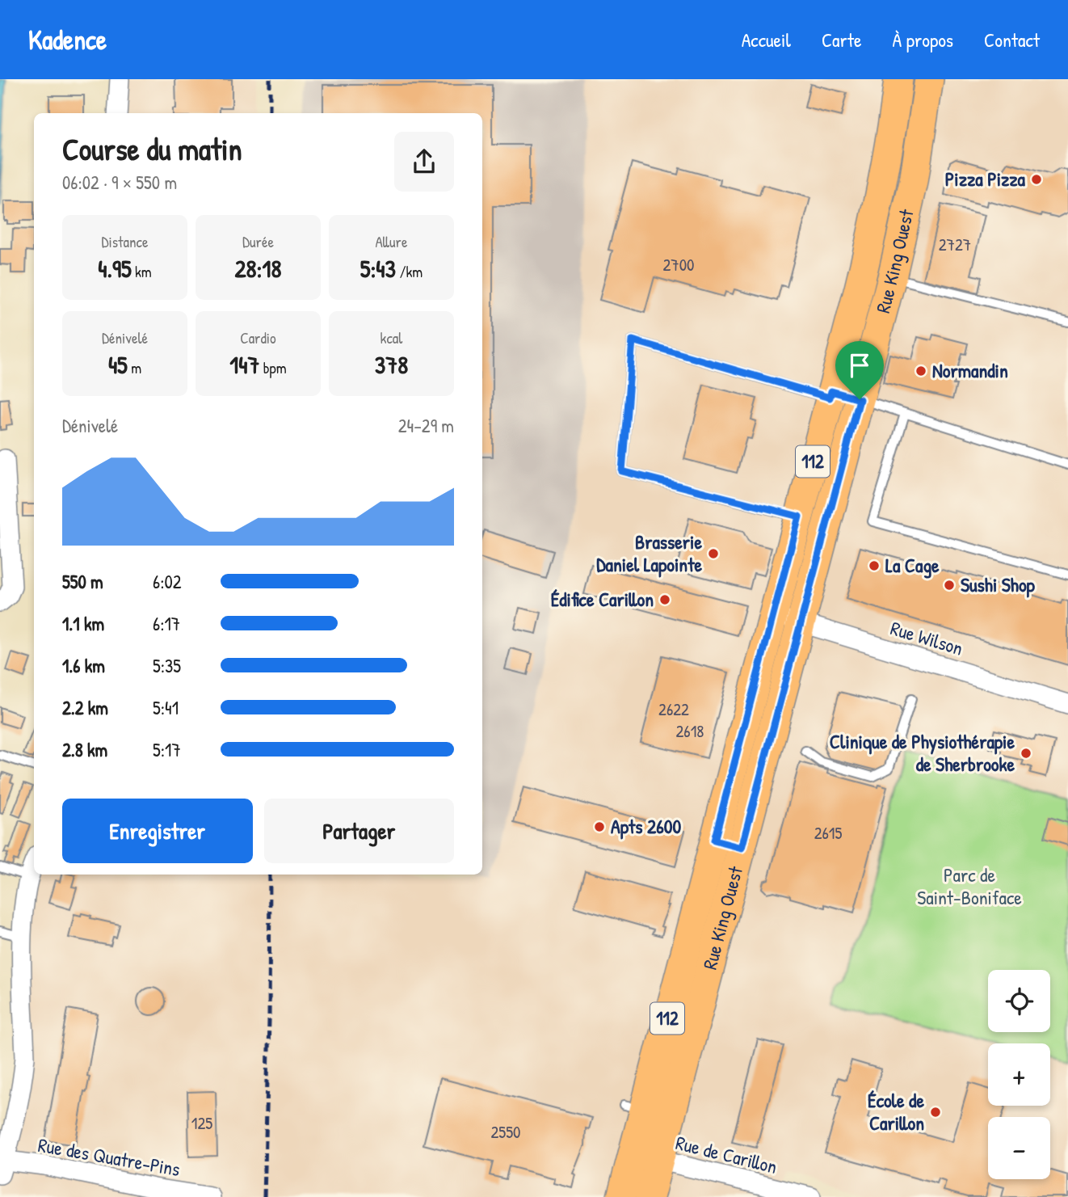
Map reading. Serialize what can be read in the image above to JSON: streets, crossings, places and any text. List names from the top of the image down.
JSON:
{
  "streets": {
    "main road": ["Rue King Ouest", "112"],
    "street": ["Rue Wilson", "Rue de Carillon", "Rue des Quatre-Pins"]
  },
  "crossings": [
    ["Rue King Ouest", "Rue Wilson"],
    ["Rue King Ouest", "Rue de Carillon"]
  ],
  "parks": ["Parc de Saint-Boniface"],
  "places": [
    "Pizza Pizza",
    "Normandin",
    "Brasserie Daniel Lapointe",
    "La Cage",
    "Sushi Shop",
    "Édifice Carillon",
    "Clinique de Physiothérapie de Sherbrooke",
    "Apts 2600",
    "École de Carillon"
  ],
  "house_numbers": [
    "2727",
    "2700",
    "2622",
    "2618",
    "2615",
    "125",
    "2550"
  ],
  "page": {
    "header": "Kadence",
    "nav": [
      "Accueil",
      "Carte",
      "À propos",
      "Contact"
    ],
    "heading": ["Course du matin", "06:02 · 9 × 550 m"],
    "stats": [
      ["Distance", "4.95 km"],
      ["Durée", "28:18"],
      ["Allure", "5:43 /km"],
      ["Dénivelé", "45 m"],
      ["Cardio", "147 bpm"],
      ["kcal", "378"]
    ],
    "chart": ["Dénivelé", "24–29 m"],
    "list": [
      {
        "name": "550 m",
        "note": "6:02"
      },
      {
        "name": "1.1 km",
        "note": "6:17"
      },
      {
        "name": "1.6 km",
        "note": "5:35"
      },
      {
        "name": "2.2 km",
        "note": "5:41"
      },
      {
        "name": "2.8 km",
        "note": "5:17"
      }
    ],
    "buttons": ["Enregistrer", "Partager"],
    "map_buttons": ["+", "−"]
  }
}
